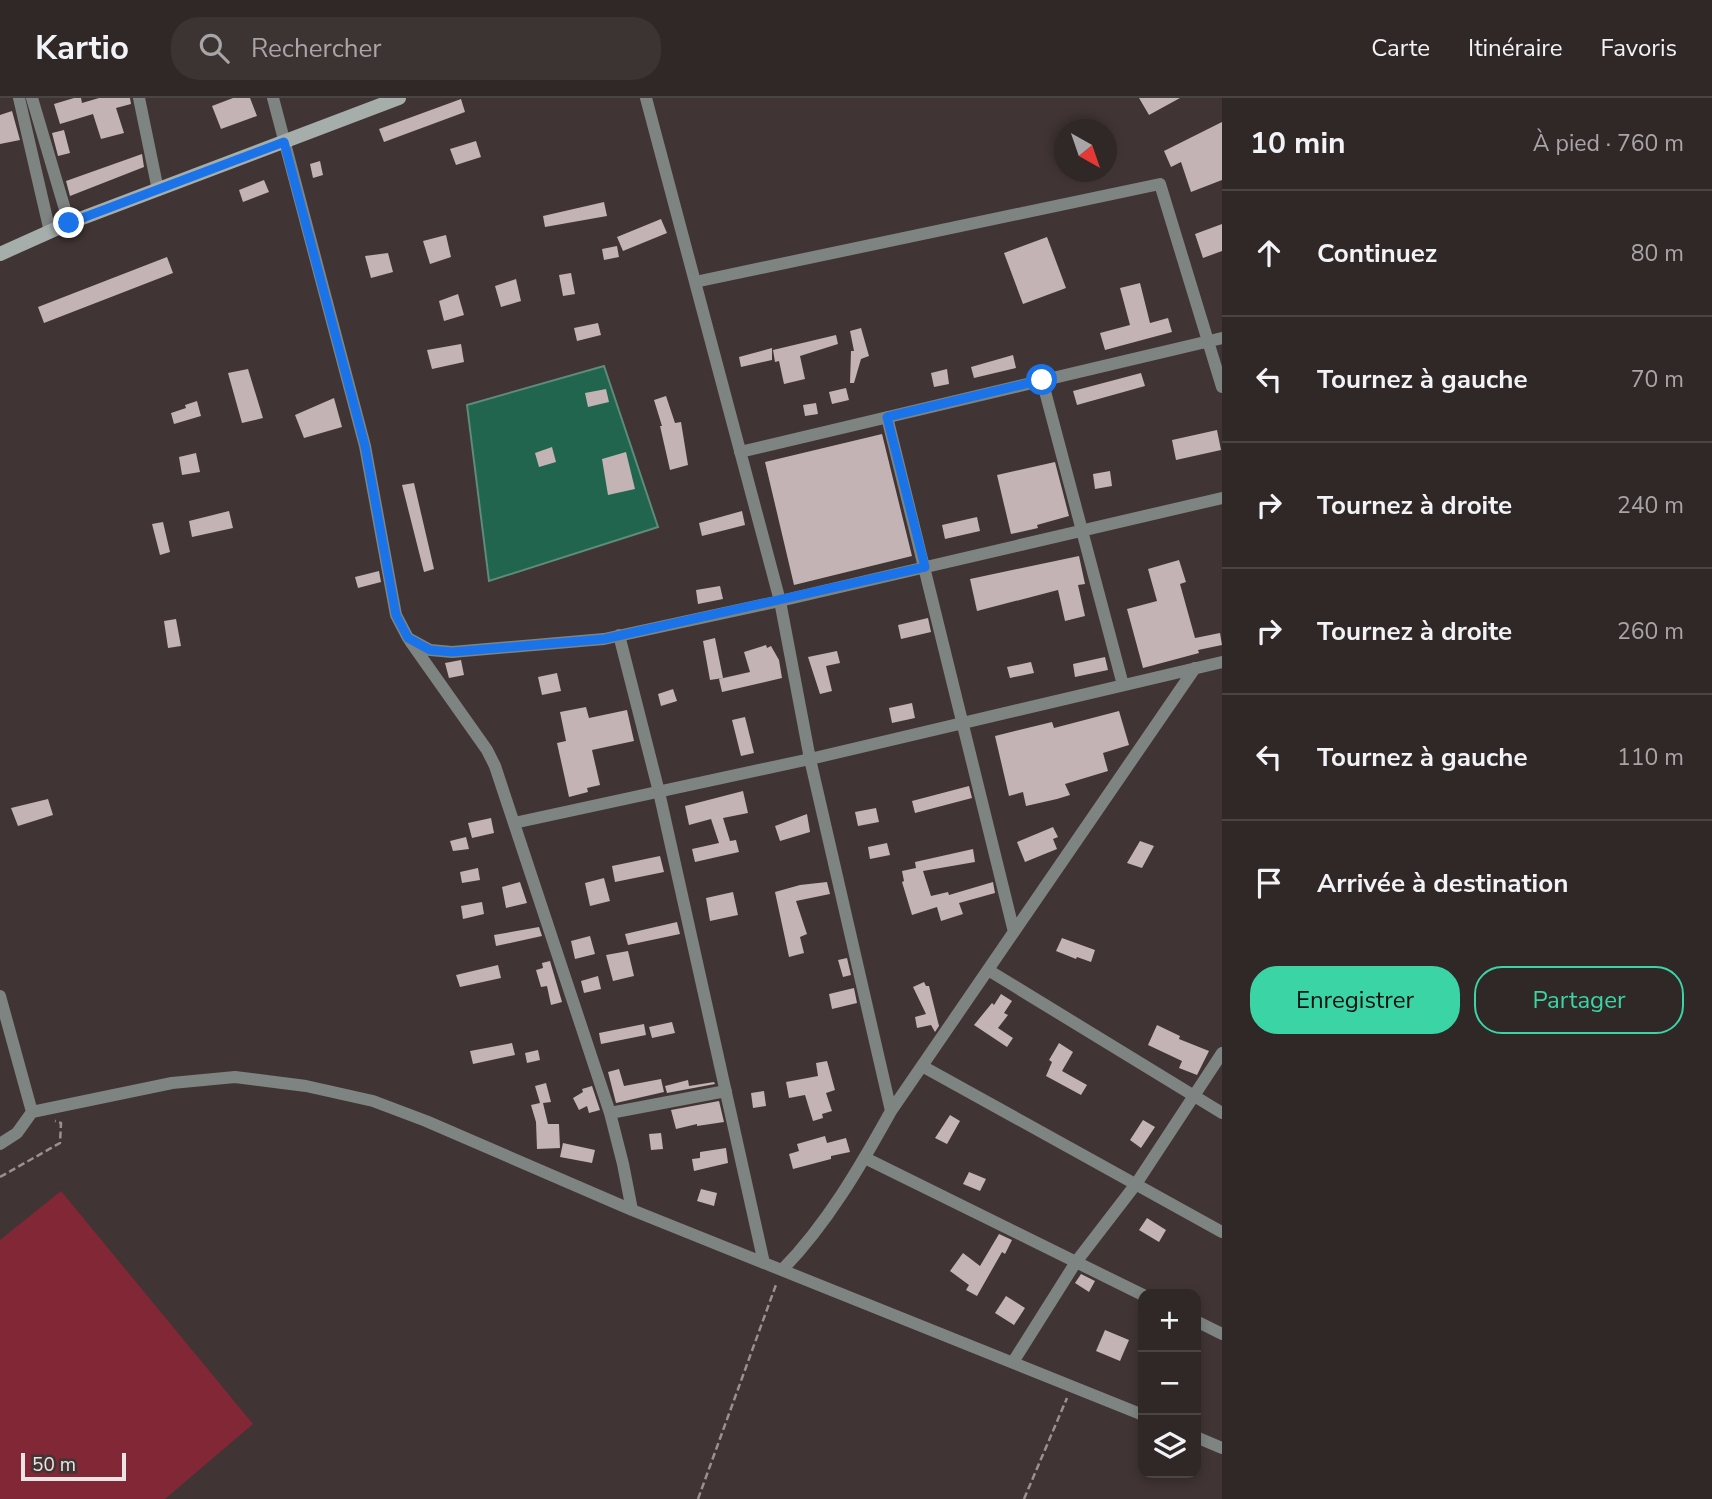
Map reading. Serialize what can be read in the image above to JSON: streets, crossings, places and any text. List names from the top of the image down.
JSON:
{
  "scale_bar": "50 m",
  "north": "bottom right",
  "page": {
    "header": "Kartio",
    "search": "Rechercher",
    "nav": ["Carte", "Itinéraire", "Favoris"],
    "heading": ["10 min", "À pied · 760 m"],
    "list": [
      ["Continuez", "80 m"],
      ["Tournez à gauche", "70 m"],
      ["Tournez à droite", "240 m"],
      ["Tournez à droite", "260 m"],
      ["Tournez à gauche", "110 m"],
      "Arrivée à destination"
    ],
    "buttons": ["Enregistrer", "Partager"],
    "map_buttons": ["+", "−"],
    "scale": "50 m"
  }
}
